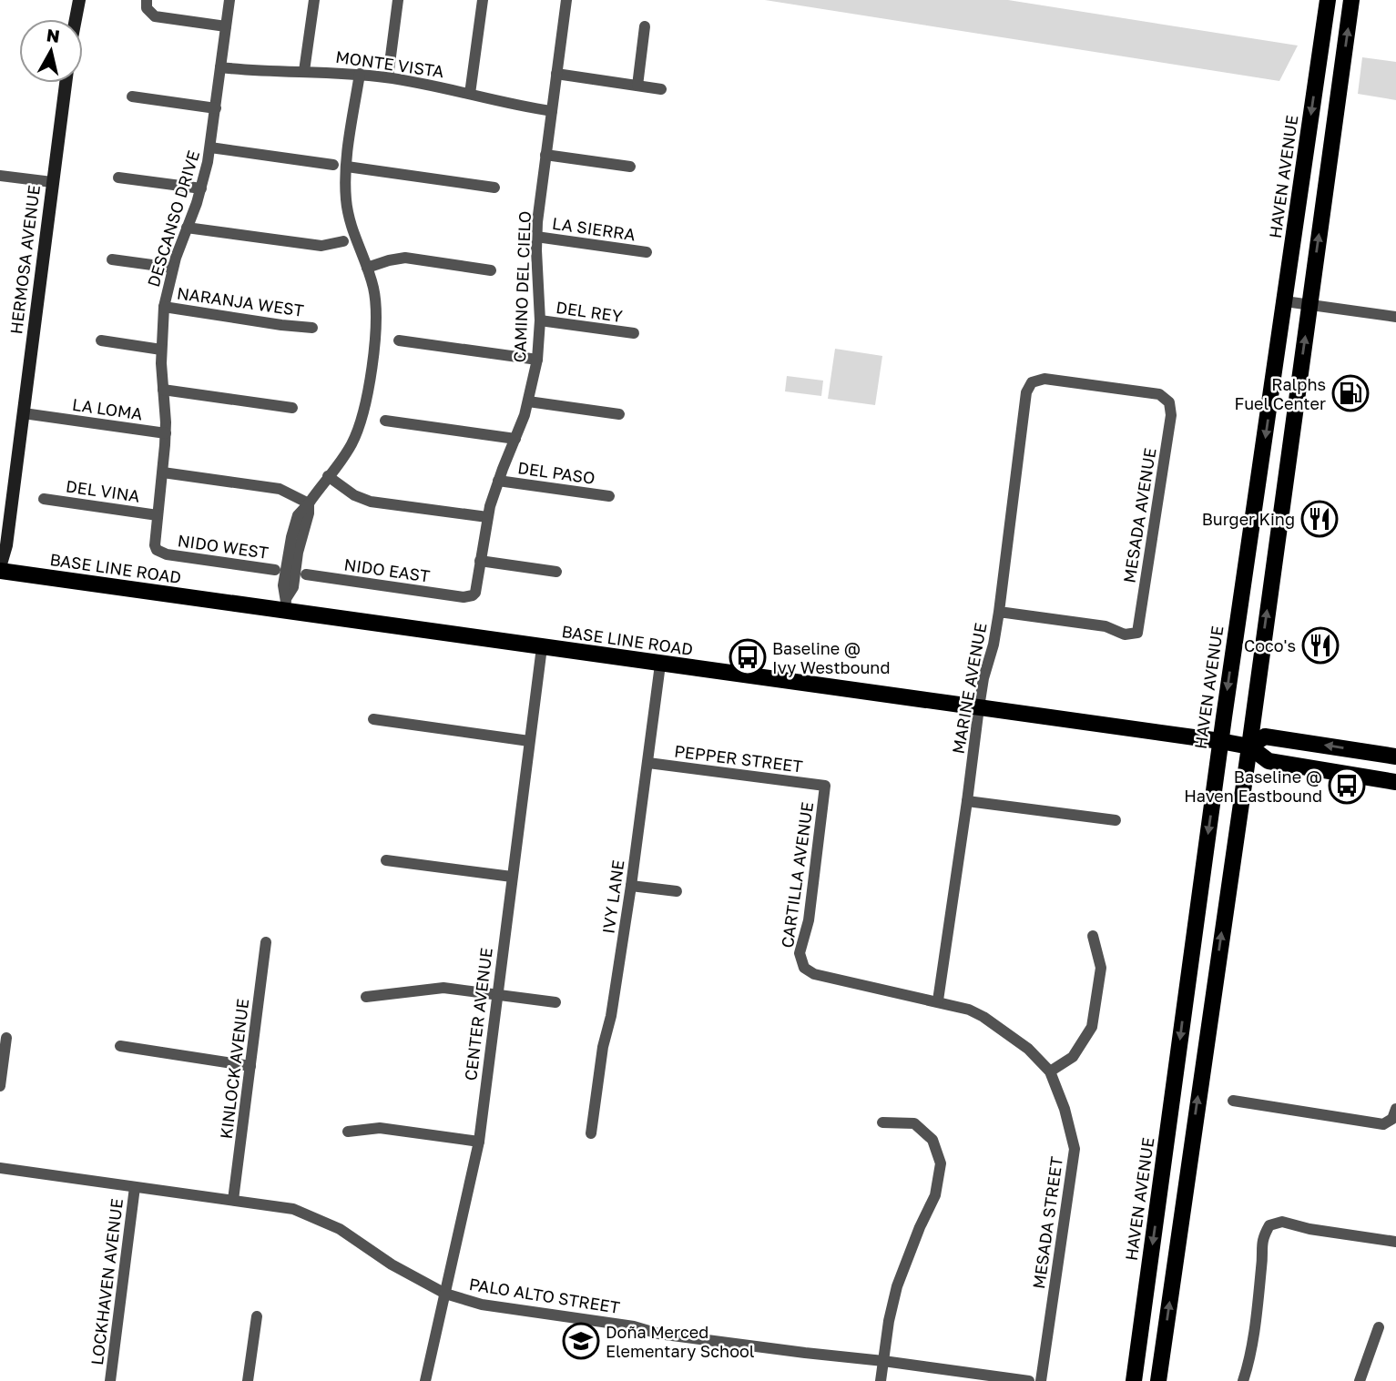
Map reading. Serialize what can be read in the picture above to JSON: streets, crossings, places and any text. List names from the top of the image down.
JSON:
{
  "streets": {
    "main road": ["HAVEN AVENUE", "BASE LINE ROAD"],
    "street": [
      "MONTE VISTA",
      "DESCANSO DRIVE",
      "LA SIERRA",
      "HERMOSA AVENUE",
      "CAMINO DEL CIELO",
      "NARANJA WEST",
      "DEL REY",
      "LA LOMA",
      "DEL PASO",
      "DEL VINA",
      "MESADA AVENUE",
      "NIDO WEST",
      "NIDO EAST",
      "MARINE AVENUE",
      "PEPPER STREET",
      "CARTILLA AVENUE",
      "IVY LANE",
      "CENTER AVENUE",
      "KINLOCK AVENUE",
      "MESADA STREET",
      "LOCKHAVEN AVENUE",
      "PALO ALTO STREET"
    ]
  },
  "crossings": [
    ["MONTE VISTA", "DESCANSO DRIVE"],
    ["MONTE VISTA", "CAMINO DEL CIELO"],
    ["HAVEN AVENUE", "BASE LINE ROAD"],
    ["DESCANSO DRIVE", "NARANJA WEST"],
    ["DESCANSO DRIVE", "LA LOMA"],
    ["DESCANSO DRIVE", "DEL VINA"],
    ["DESCANSO DRIVE", "NIDO WEST"],
    ["LA SIERRA", "CAMINO DEL CIELO"],
    ["HERMOSA AVENUE", "LA LOMA"],
    ["HERMOSA AVENUE", "BASE LINE ROAD"],
    ["CAMINO DEL CIELO", "DEL REY"],
    ["CAMINO DEL CIELO", "DEL PASO"],
    ["CAMINO DEL CIELO", "NIDO EAST"],
    ["MESADA AVENUE", "MARINE AVENUE"],
    ["BASE LINE ROAD", "MARINE AVENUE"],
    ["BASE LINE ROAD", "IVY LANE"],
    ["BASE LINE ROAD", "CENTER AVENUE"],
    ["MARINE AVENUE", "CARTILLA AVENUE"],
    ["PEPPER STREET", "CARTILLA AVENUE"],
    ["PEPPER STREET", "IVY LANE"],
    ["CENTER AVENUE", "PALO ALTO STREET"],
    ["KINLOCK AVENUE", "PALO ALTO STREET"],
    ["LOCKHAVEN AVENUE", "PALO ALTO STREET"]
  ],
  "places": {
    "fuel station": ["Ralphs Fuel Center"],
    "restaurant": ["Burger King", "Coco's"],
    "bus stop": ["Baseline @ Ivy Westbound", "Baseline @ Haven Eastbound"],
    "school or university": ["Doña Merced Elementary School"]
  },
  "north": "top"
}
